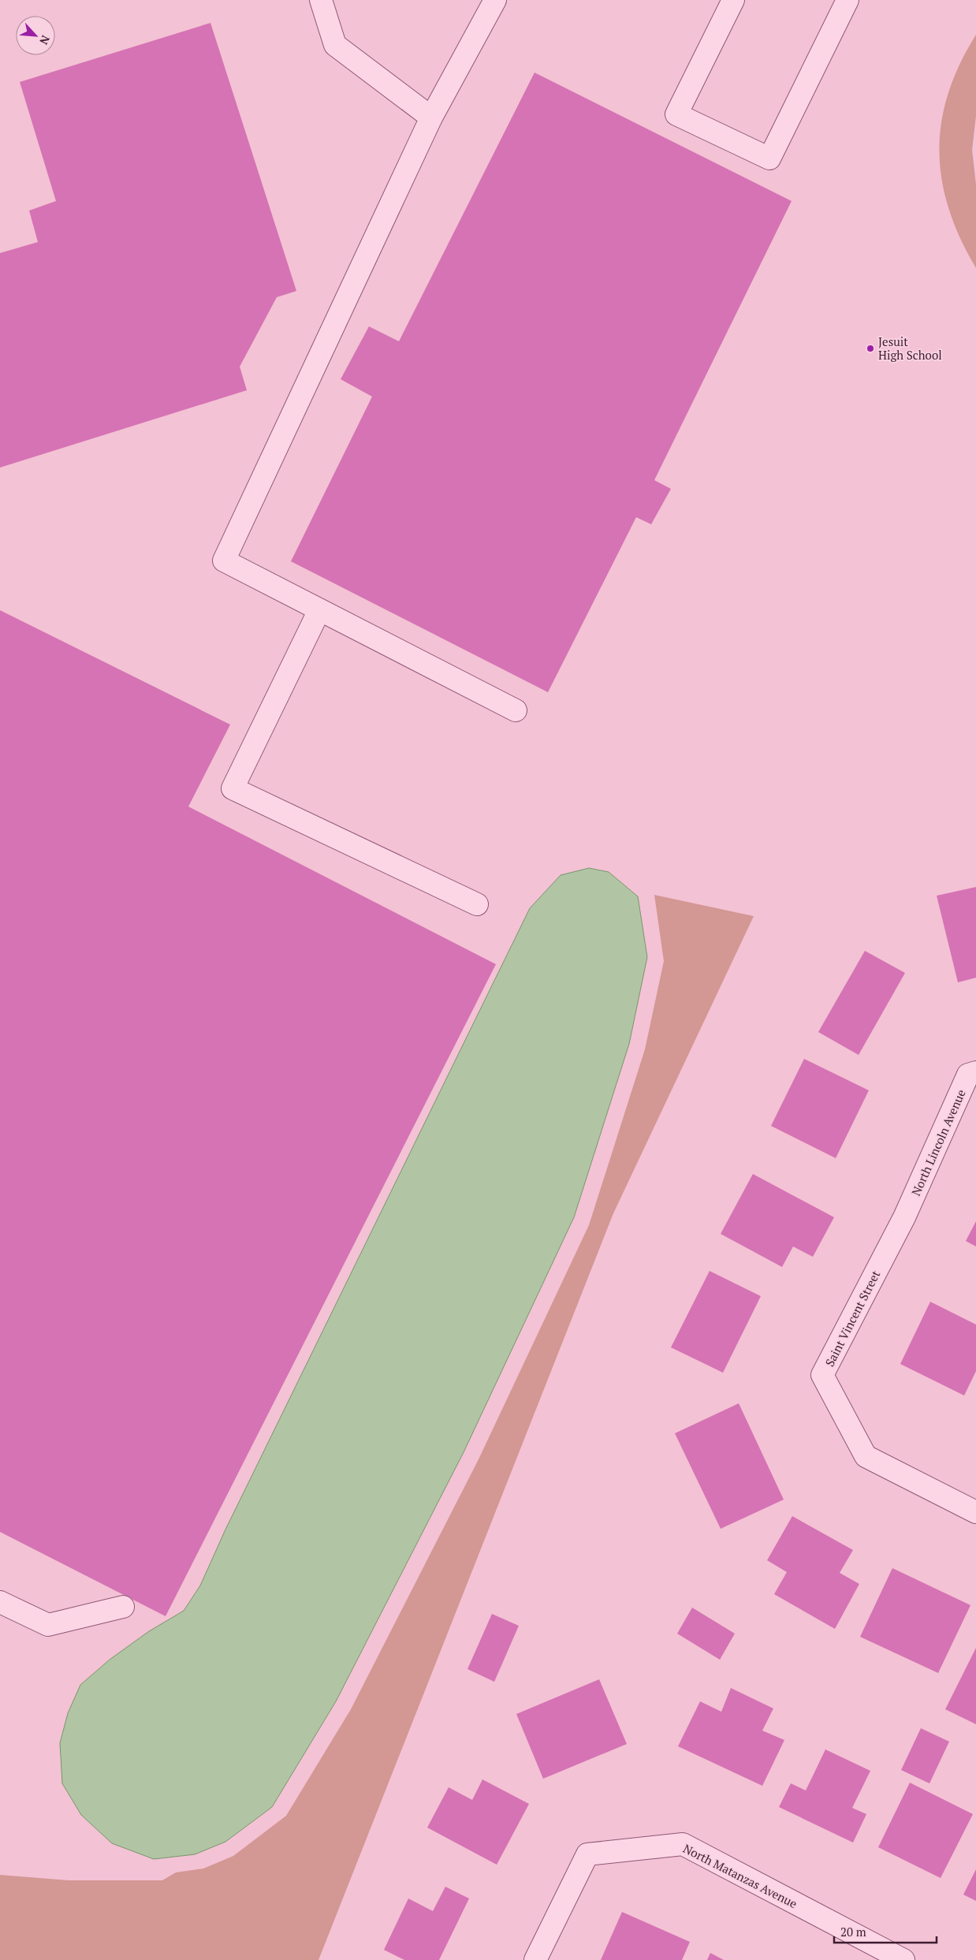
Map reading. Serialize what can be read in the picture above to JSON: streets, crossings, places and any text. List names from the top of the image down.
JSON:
{
  "streets": {
    "street": ["North Lincoln Avenue", "Saint Vincent Street", "North Matanzas Avenue"]
  },
  "crossings": [
    ["North Lincoln Avenue", "Saint Vincent Street"]
  ],
  "places": ["Jesuit High School"],
  "scale_bar": "20 m",
  "north": "bottom right"
}
